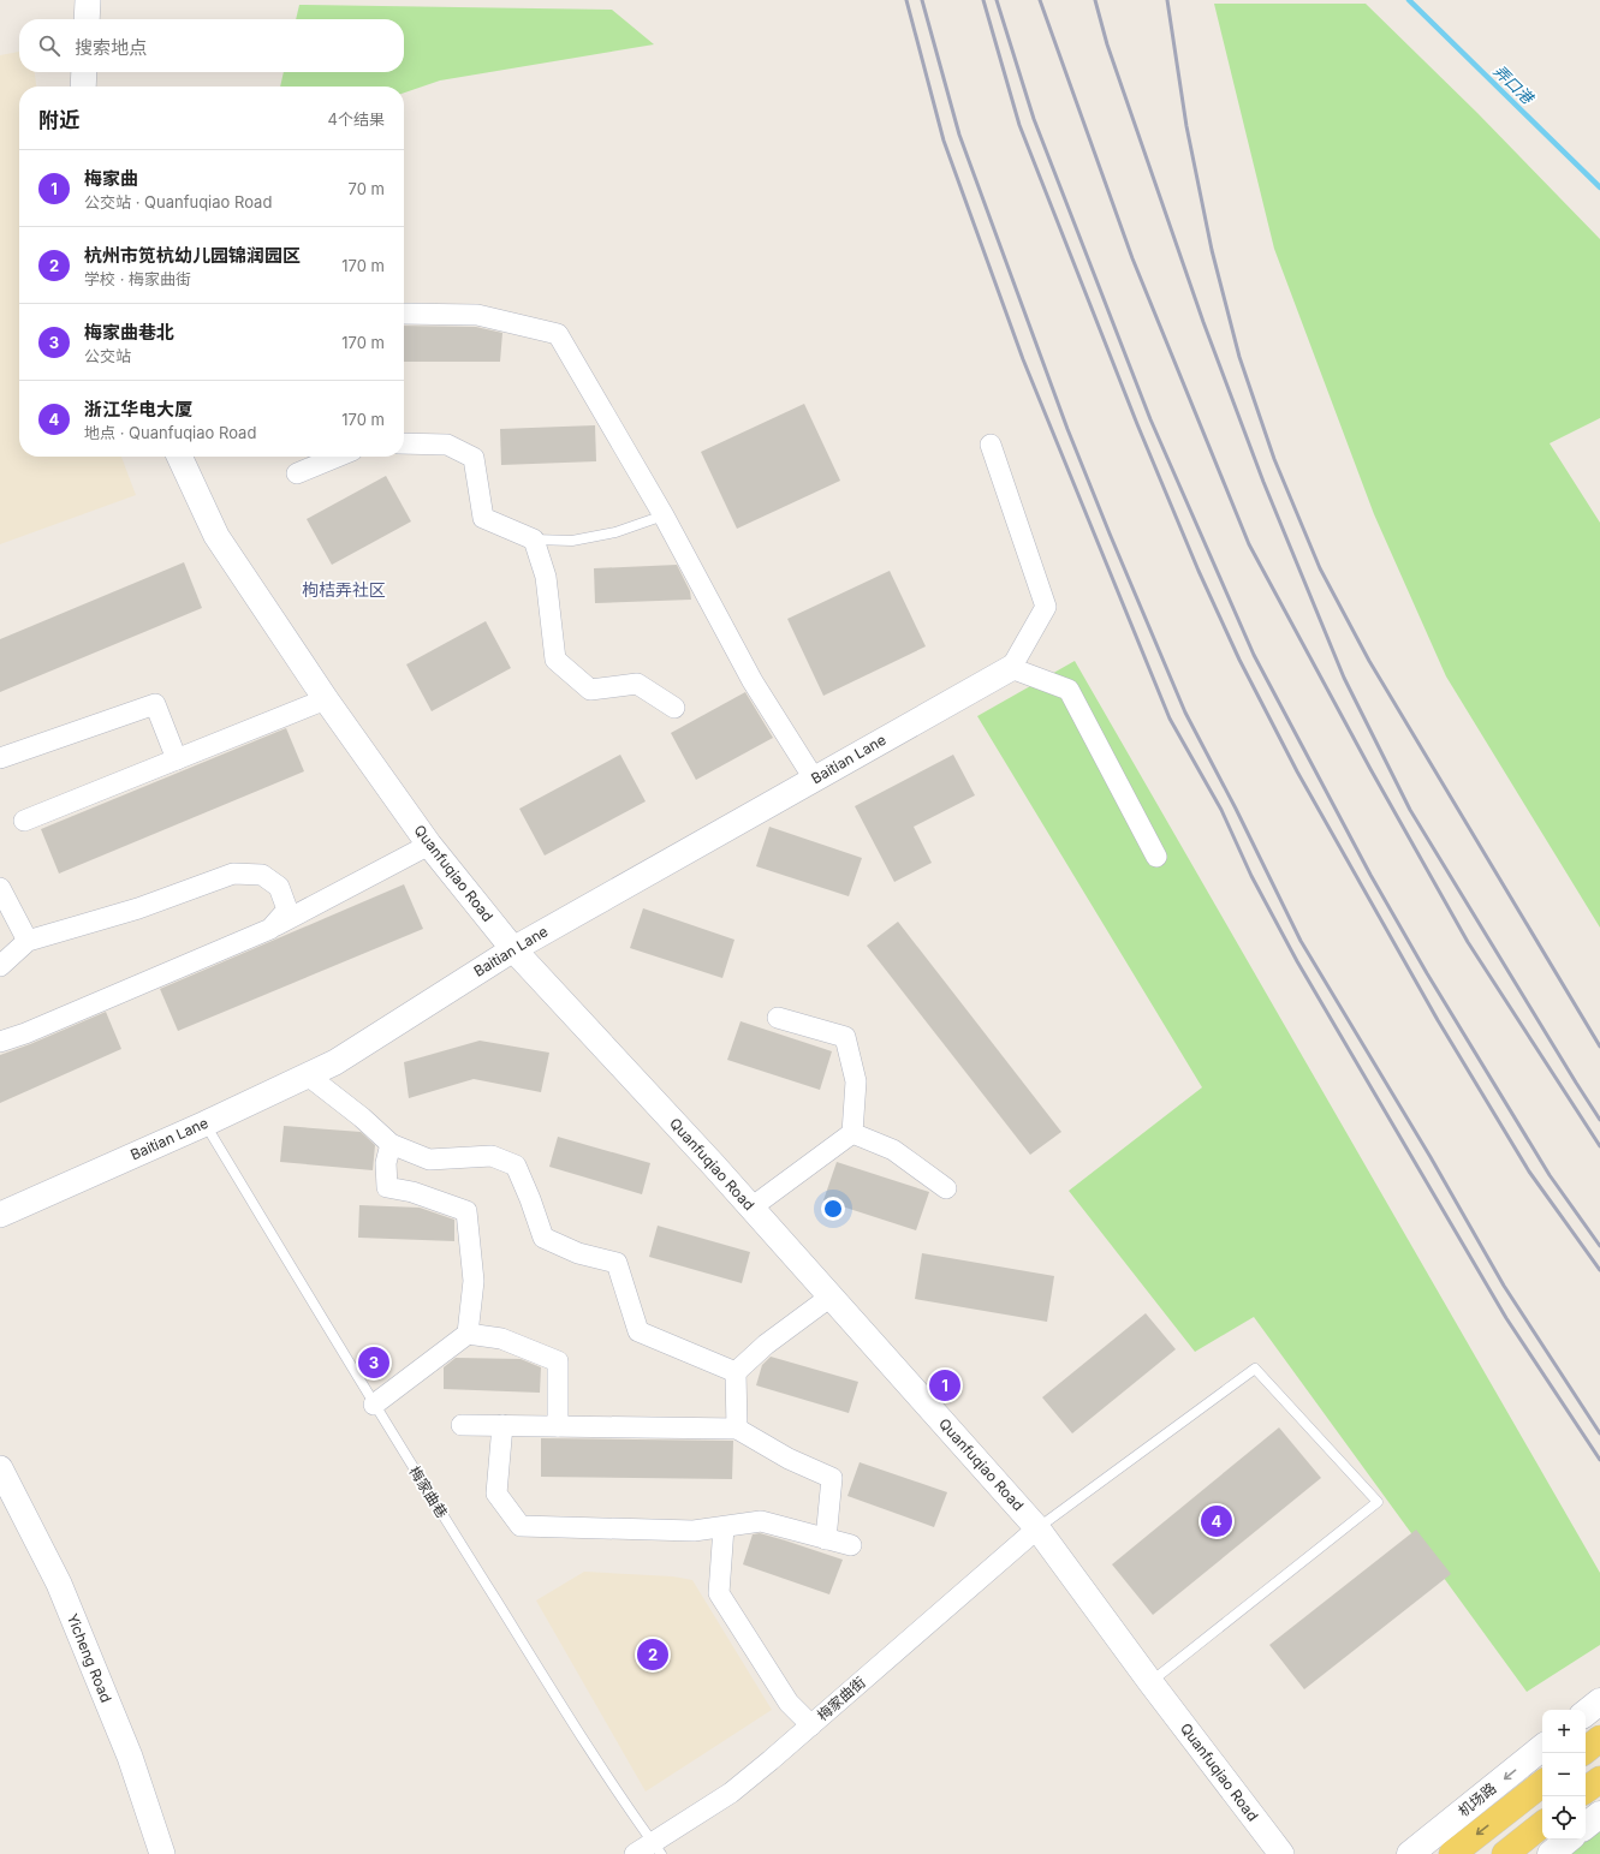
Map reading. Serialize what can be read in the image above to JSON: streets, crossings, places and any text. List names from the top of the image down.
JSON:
{
  "streets": {
    "main road": ["机场路"],
    "street": [
      "Baitian Lane",
      "Quanfuqiao Road",
      "Yicheng Road",
      "梅家曲街"
    ],
    "lane": ["梅家曲巷"]
  },
  "crossings": [
    ["Baitian Lane", "Quanfuqiao Road"],
    ["Baitian Lane", "梅家曲巷"],
    ["Quanfuqiao Road", "梅家曲街"],
    ["梅家曲巷", "梅家曲街"]
  ],
  "districts": ["枸桔弄社区"],
  "water": ["弄口港"],
  "page": {
    "search": "搜索地点",
    "heading": ["附近", "4个结果"],
    "list": [
      {
        "mark": "1",
        "name": "梅家曲",
        "note": "公交站 · Quanfuqiao Road",
        "value": "70 m"
      },
      {
        "mark": "2",
        "name": "杭州市笕杭幼儿园锦润园区",
        "note": "学校 · 梅家曲街",
        "value": "170 m"
      },
      {
        "mark": "3",
        "name": "梅家曲巷北",
        "note": "公交站",
        "value": "170 m"
      },
      {
        "mark": "4",
        "name": "浙江华电大厦",
        "note": "地点 · Quanfuqiao Road",
        "value": "170 m"
      }
    ],
    "pins": [
      "3",
      "1",
      "4",
      "2"
    ],
    "map_buttons": ["+", "−"]
  }
}
